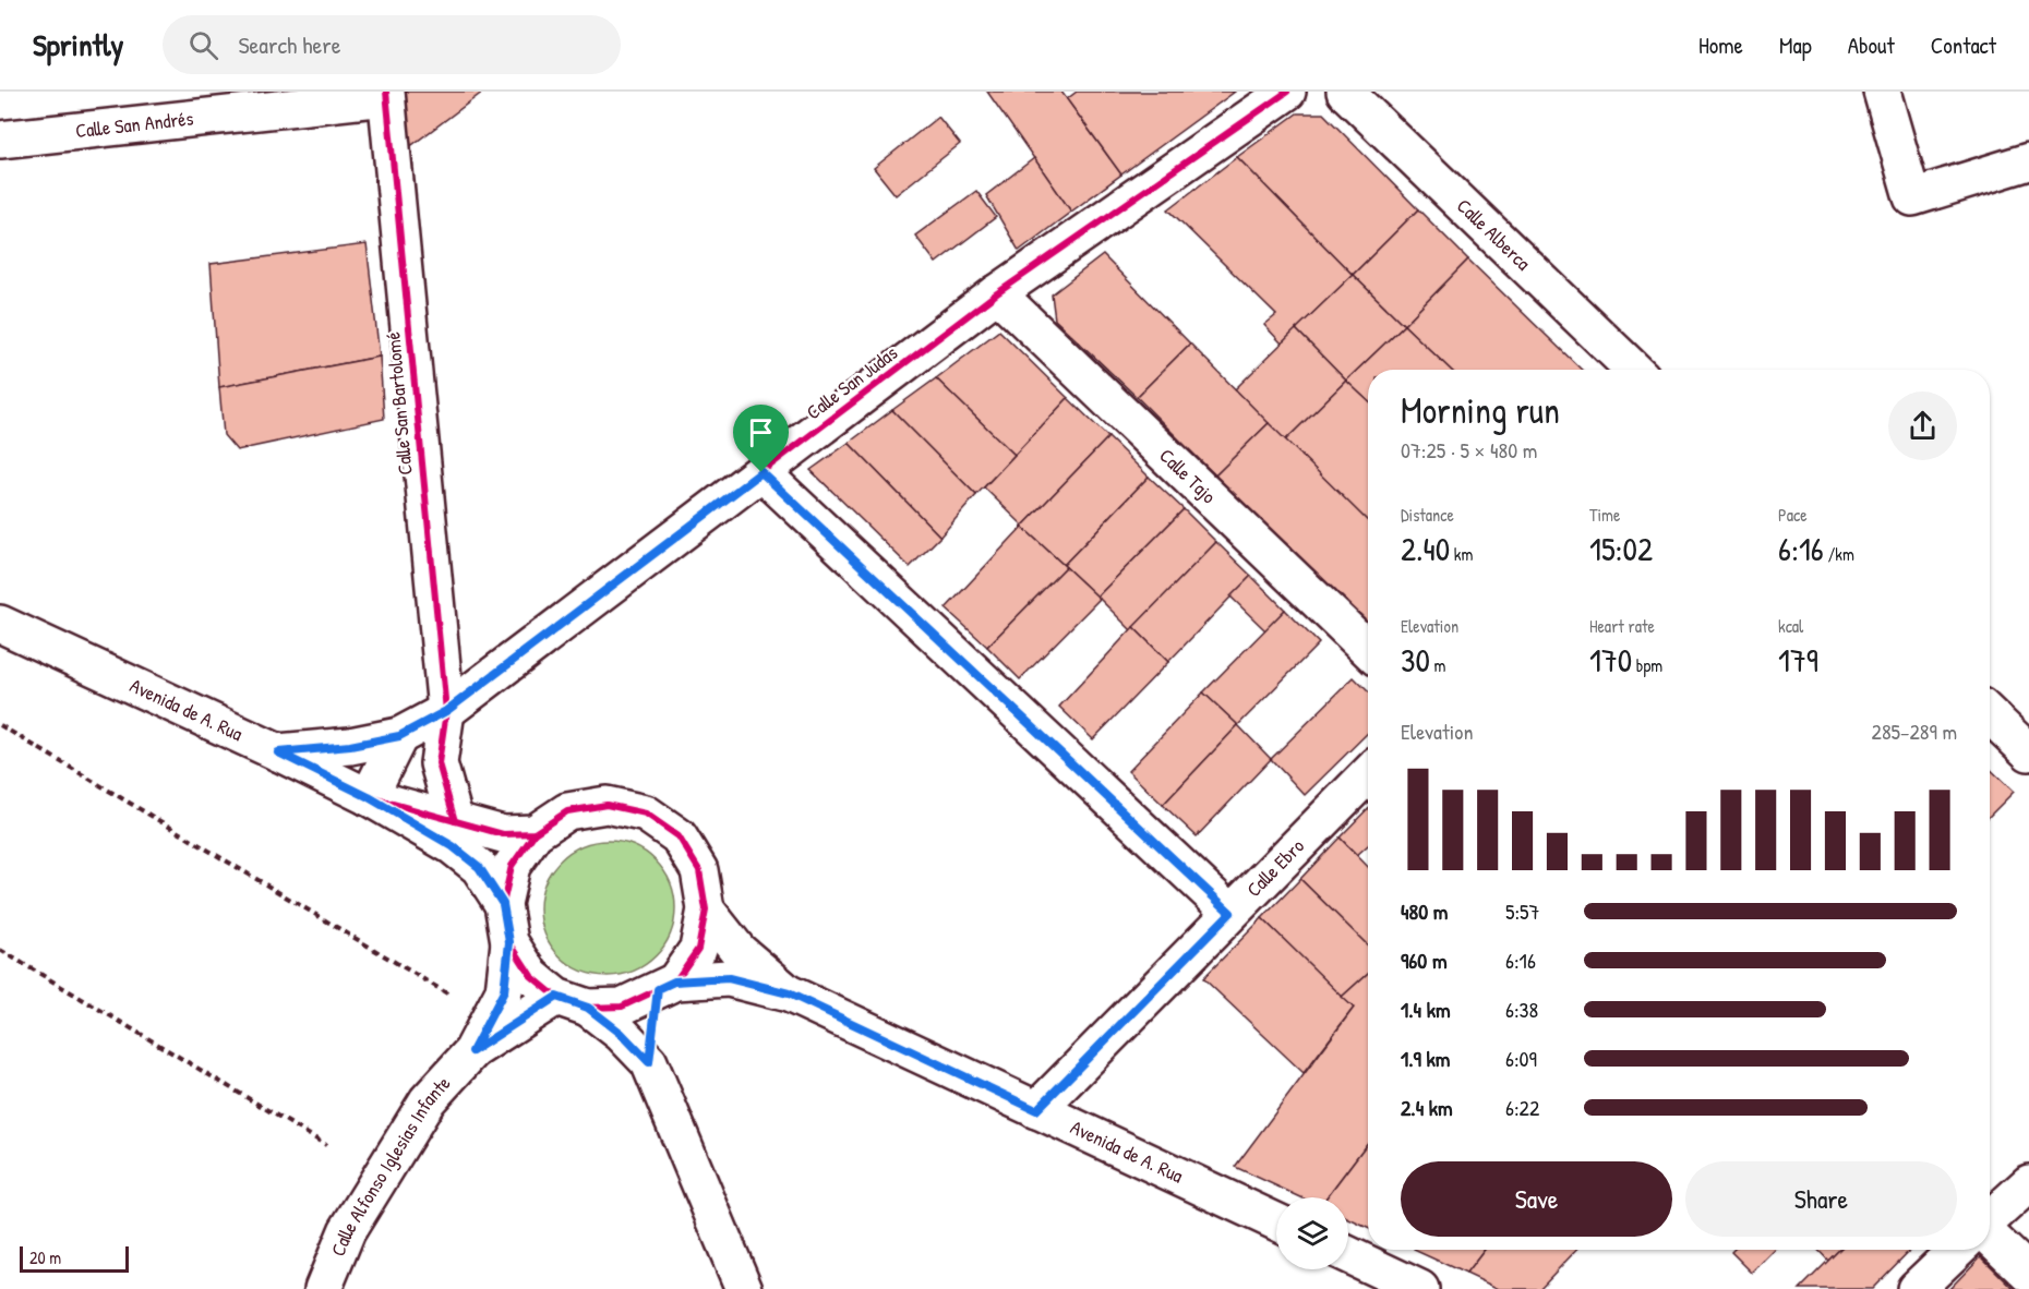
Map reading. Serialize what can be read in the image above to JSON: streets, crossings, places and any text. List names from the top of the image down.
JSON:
{
  "streets": {
    "street": [
      "Calle San Andrés",
      "Calle Alberca",
      "Calle San Judas",
      "Calle San Bartolomé",
      "Calle Tajo",
      "Avenida de A. Rua",
      "Calle Ebro",
      "Calle Alfonso Iglesias Infante"
    ]
  },
  "crossings": [
    ["Calle San Andrés", "Calle San Bartolomé"],
    ["Calle San Judas", "Calle San Bartolomé"],
    ["Calle San Judas", "Calle Tajo"],
    ["Calle San Judas", "Avenida de A. Rua"],
    ["Avenida de A. Rua", "Calle Ebro"],
    ["Avenida de A. Rua", "Calle Alfonso Iglesias Infante"]
  ],
  "scale_bar": "20 m",
  "page": {
    "header": "Sprintly",
    "search": "Search here",
    "nav": [
      "Home",
      "Map",
      "About",
      "Contact"
    ],
    "heading": ["Morning run", "07:25 · 5 × 480 m"],
    "stats": [
      ["Distance", "2.40 km"],
      ["Time", "15:02"],
      ["Pace", "6:16 /km"],
      ["Elevation", "30 m"],
      ["Heart rate", "170 bpm"],
      ["kcal", "179"]
    ],
    "chart": ["Elevation", "285–289 m"],
    "list": [
      {
        "name": "480 m",
        "note": "5:57"
      },
      {
        "name": "960 m",
        "note": "6:16"
      },
      {
        "name": "1.4 km",
        "note": "6:38"
      },
      {
        "name": "1.9 km",
        "note": "6:09"
      },
      {
        "name": "2.4 km",
        "note": "6:22"
      }
    ],
    "buttons": ["Save", "Share"],
    "scale": "20 m"
  }
}
